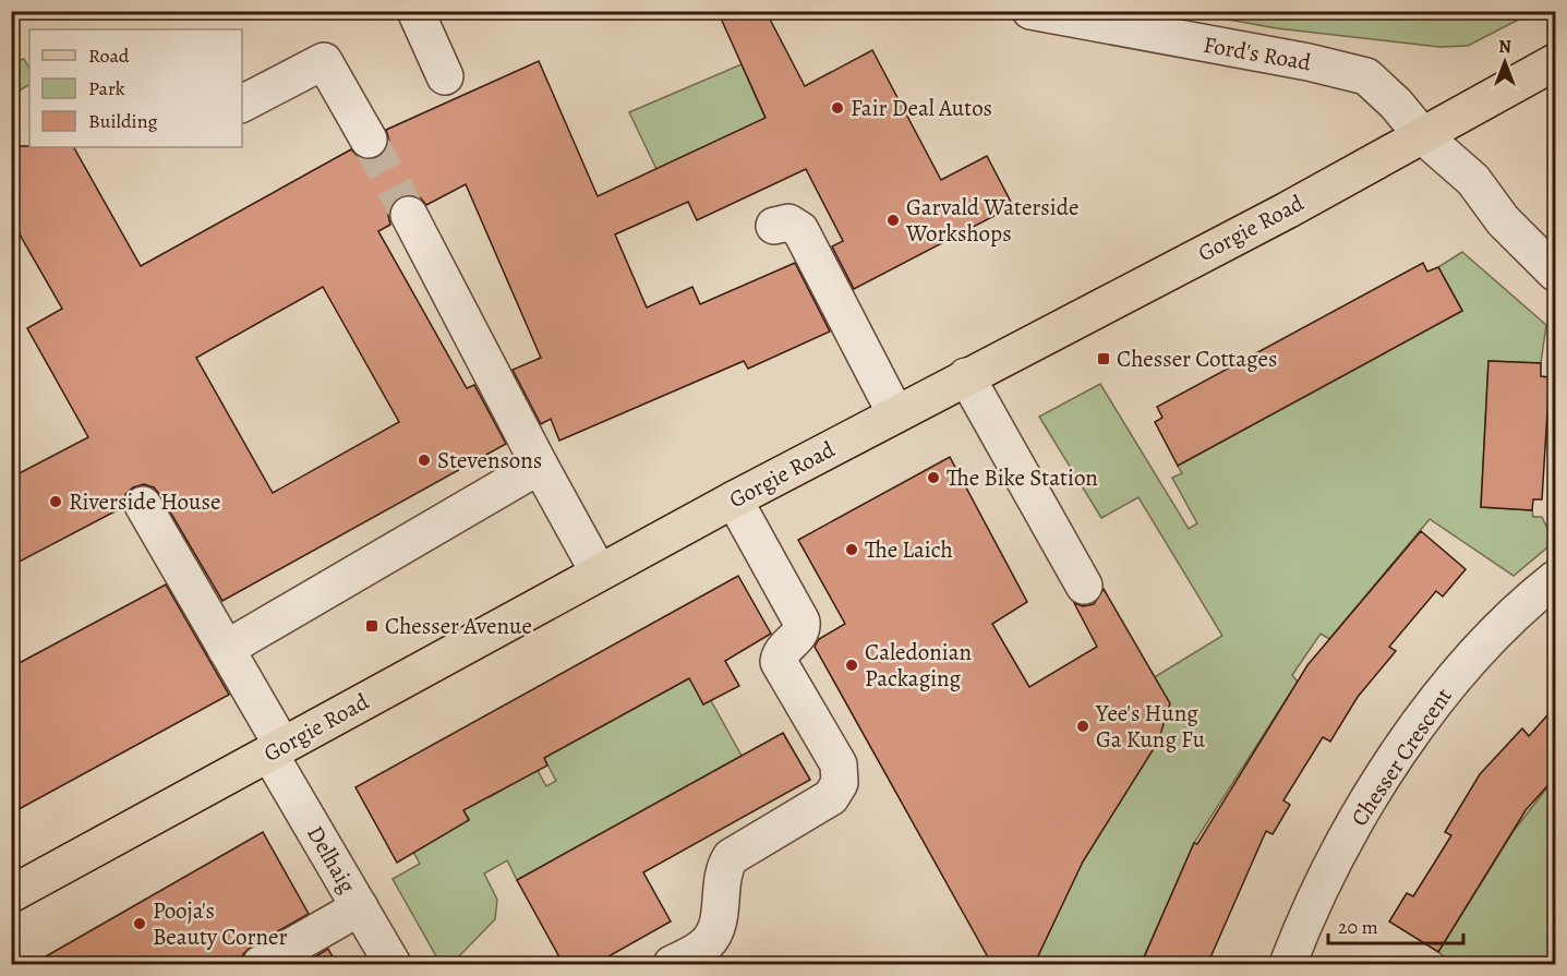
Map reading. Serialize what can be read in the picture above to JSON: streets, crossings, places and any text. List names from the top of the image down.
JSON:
{
  "streets": {
    "main road": ["Gorgie Road"],
    "street": ["Ford's Road", "Chesser Crescent", "Delhaig"]
  },
  "crossings": [
    ["Ford's Road", "Gorgie Road"],
    ["Gorgie Road", "Delhaig"]
  ],
  "places": {
    "other": [
      "Fair Deal Autos",
      "Garvald Waterside Workshops",
      "Stevensons",
      "The Bike Station",
      "Riverside House",
      "The Laich",
      "Caledonian Packaging",
      "Yee's Hung Ga Kung Fu",
      "Pooja's Beauty Corner"
    ],
    "transit": ["Chesser Cottages", "Chesser Avenue"]
  },
  "legend": ["Road", "Park", "Building"],
  "scale_bar": "20 m",
  "north": "top"
}
